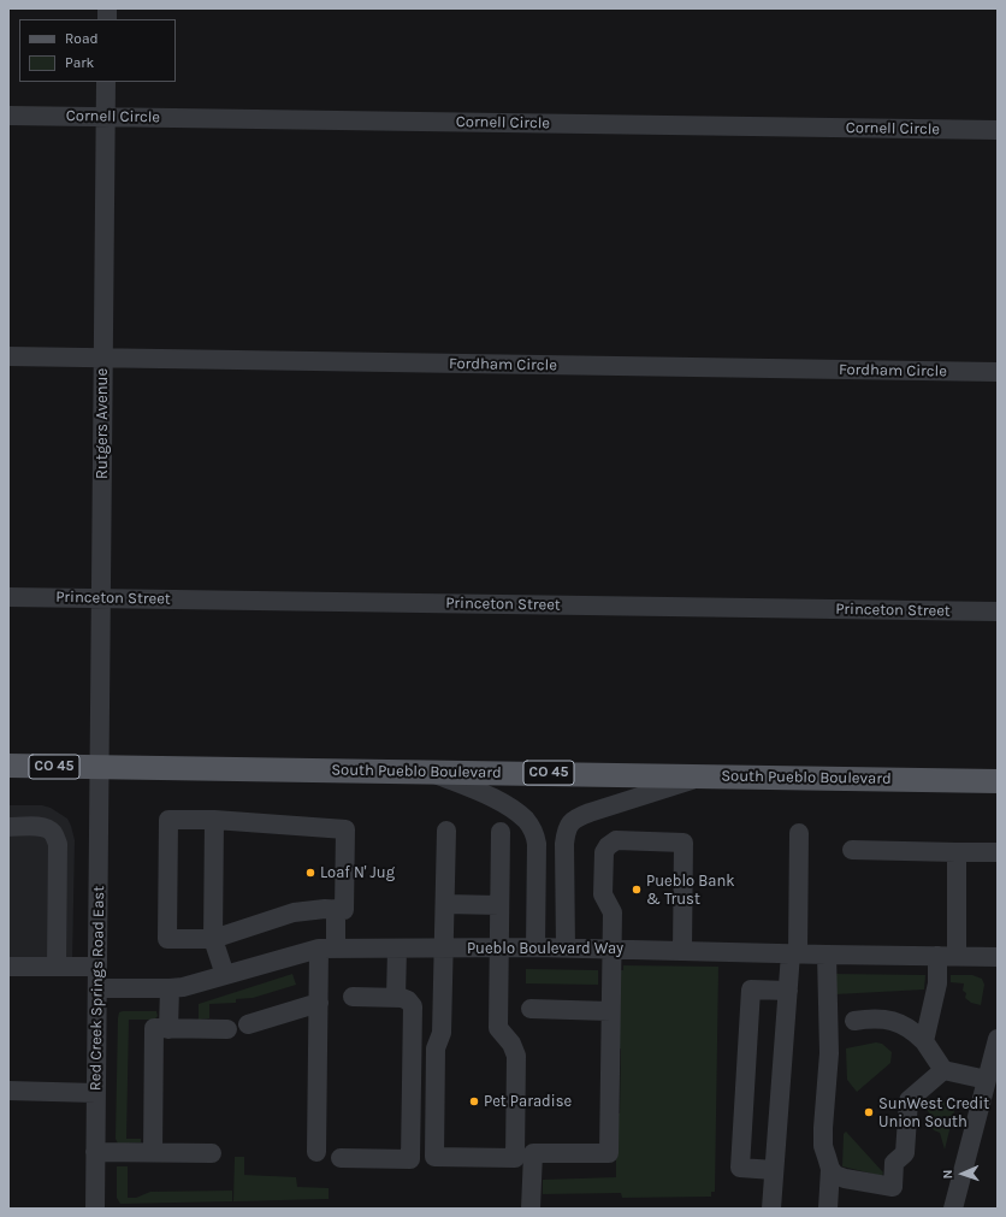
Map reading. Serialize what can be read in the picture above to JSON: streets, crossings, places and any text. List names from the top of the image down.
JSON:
{
  "streets": {
    "main road": ["CO 45", "South Pueblo Boulevard"],
    "street": [
      "Cornell Circle",
      "Fordham Circle",
      "Rutgers Avenue",
      "Princeton Street",
      "Pueblo Boulevard Way",
      "Red Creek Springs Road East"
    ]
  },
  "crossings": [
    ["Cornell Circle", "Rutgers Avenue"],
    ["Fordham Circle", "Rutgers Avenue"],
    ["Rutgers Avenue", "Princeton Street"],
    ["Rutgers Avenue", "South Pueblo Boulevard"],
    ["Rutgers Avenue", "Red Creek Springs Road East"],
    ["South Pueblo Boulevard", "Red Creek Springs Road East"],
    ["Pueblo Boulevard Way", "Red Creek Springs Road East"]
  ],
  "places": [
    "Loaf N' Jug",
    "Pueblo Bank & Trust",
    "Pet Paradise",
    "SunWest Credit Union South"
  ],
  "legend": ["Road", "Park"],
  "north": "left"
}
